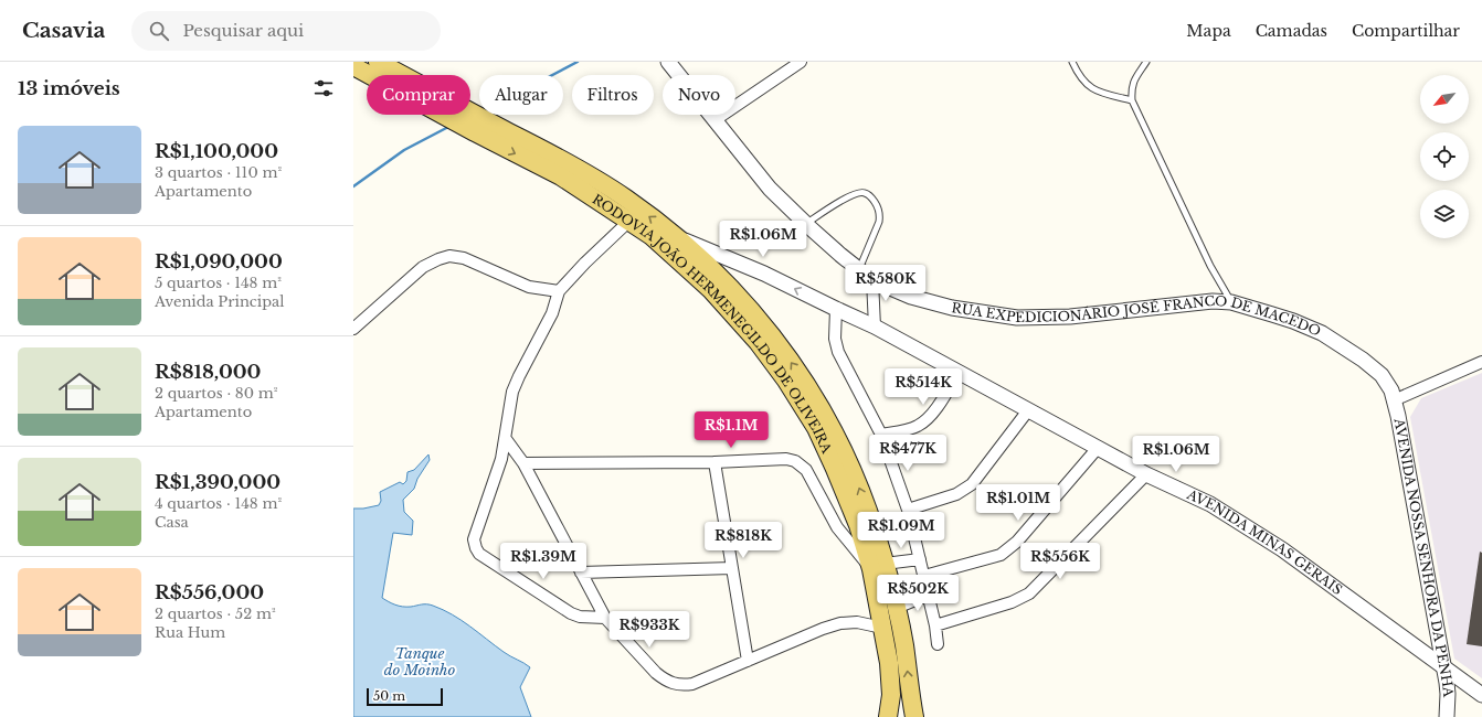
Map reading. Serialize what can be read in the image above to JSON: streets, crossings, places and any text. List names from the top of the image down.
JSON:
{
  "streets": {
    "main road": ["RODOVIA JOÃO HERMENEGILDO DE OLIVEIRA"],
    "street": ["RUA EXPEDICIONÁRIO JOSÉ FRANCO DE MACEDO", "AVENIDA MINAS GERAIS", "AVENIDA NOSSA SENHORA DA PENHA"]
  },
  "crossings": [
    ["RUA EXPEDICIONÁRIO JOSÉ FRANCO DE MACEDO", "AVENIDA NOSSA SENHORA DA PENHA"],
    ["RODOVIA JOÃO HERMENEGILDO DE OLIVEIRA", "AVENIDA MINAS GERAIS"],
    ["AVENIDA MINAS GERAIS", "AVENIDA NOSSA SENHORA DA PENHA"]
  ],
  "water": ["Tanque do Moinho"],
  "scale_bar": "50 m",
  "north": "bottom left",
  "page": {
    "header": "Casavia",
    "search": "Pesquisar aqui",
    "nav": ["Mapa", "Camadas", "Compartilhar"],
    "heading": "13 imóveis",
    "chip": [
      "Comprar",
      "Alugar",
      "Filtros",
      "Novo"
    ],
    "list": [
      {
        "name": "R$1,100,000",
        "note": "3 quartos · 110 m² · Apartamento"
      },
      {
        "name": "R$1,090,000",
        "note": "5 quartos · 148 m² · Avenida Principal"
      },
      {
        "name": "R$818,000",
        "note": "2 quartos · 80 m² · Apartamento"
      },
      {
        "name": "R$1,390,000",
        "note": "4 quartos · 148 m² · Casa"
      },
      {
        "name": "R$556,000",
        "note": "2 quartos · 52 m² · Rua Hum"
      }
    ],
    "price": [
      "R$1.06M",
      "R$580K",
      "R$514K",
      "R$1.1M",
      "R$477K",
      "R$1.06M",
      "R$1.01M",
      "R$1.09M",
      "R$818K",
      "R$1.39M",
      "R$556K",
      "R$502K",
      "R$933K"
    ],
    "scale": "50 m"
  }
}
